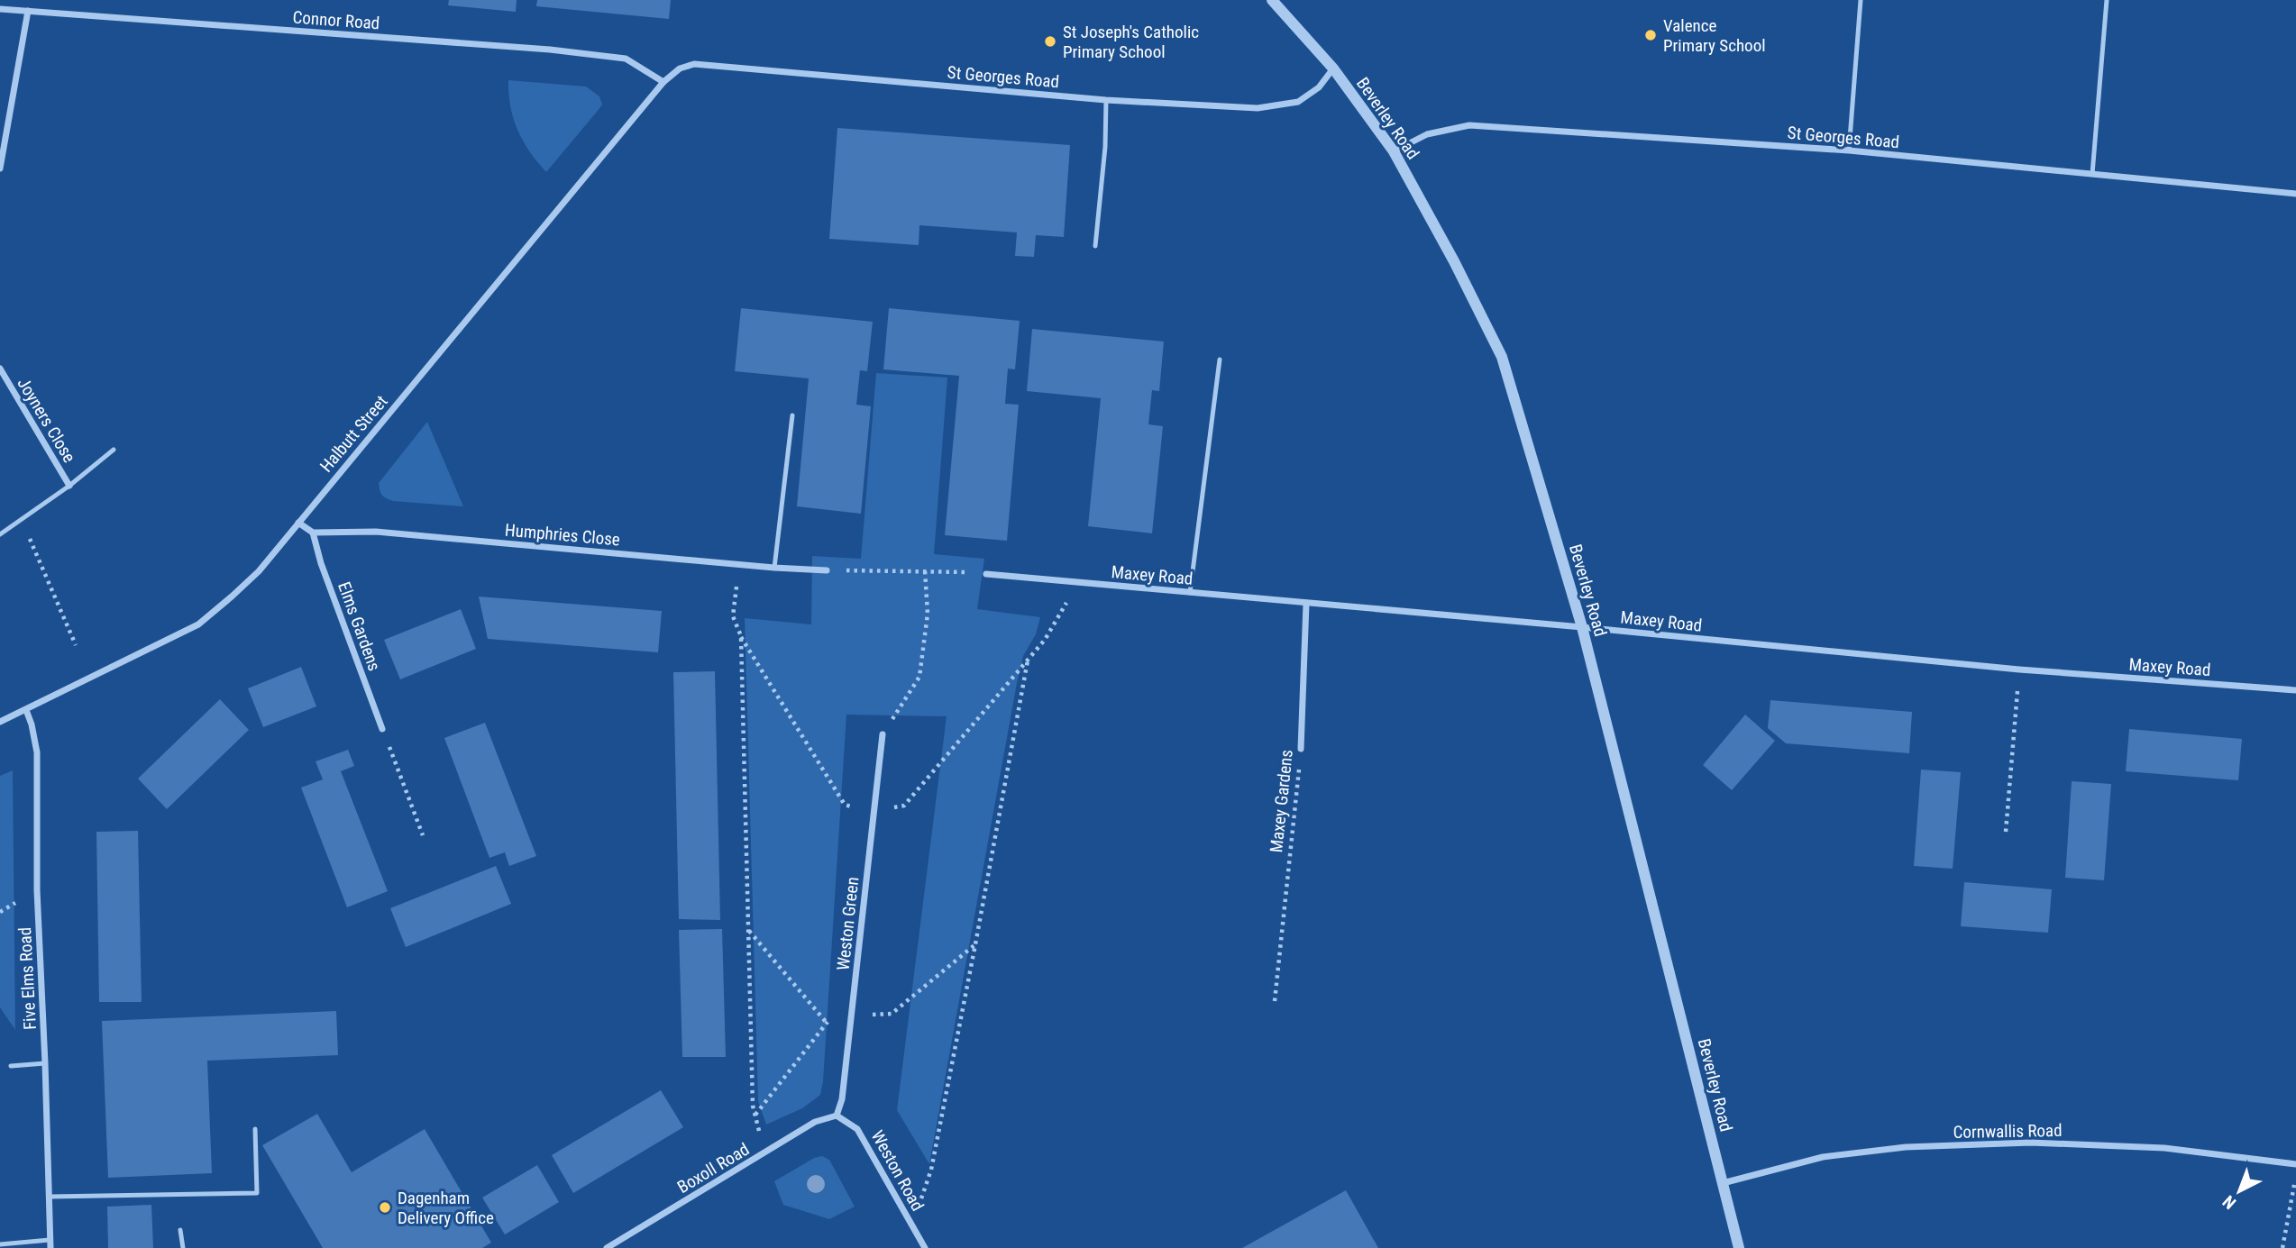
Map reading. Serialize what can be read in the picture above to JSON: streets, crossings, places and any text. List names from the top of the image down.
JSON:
{
  "streets": {
    "street": [
      "Connor Road",
      "St Georges Road",
      "Beverley Road",
      "Joyners Close",
      "Halbutt Street",
      "Humphries Close",
      "Maxey Road",
      "Elms Gardens",
      "Maxey Gardens",
      "Weston Green",
      "Five Elms Road",
      "Cornwallis Road",
      "Boxoll Road",
      "Weston Road"
    ]
  },
  "crossings": [
    ["Connor Road", "St Georges Road"],
    ["Connor Road", "Halbutt Street"],
    ["St Georges Road", "Beverley Road"],
    ["St Georges Road", "Halbutt Street"],
    ["Beverley Road", "Maxey Road"],
    ["Beverley Road", "Cornwallis Road"],
    ["Halbutt Street", "Five Elms Road"],
    ["Humphries Close", "Elms Gardens"],
    ["Maxey Road", "Maxey Gardens"],
    ["Weston Green", "Boxoll Road"],
    ["Weston Green", "Weston Road"],
    ["Boxoll Road", "Weston Road"]
  ],
  "places": ["Valence Primary School", "St Joseph's Catholic Primary School", "Dagenham Delivery Office"],
  "north": "bottom left"
}
